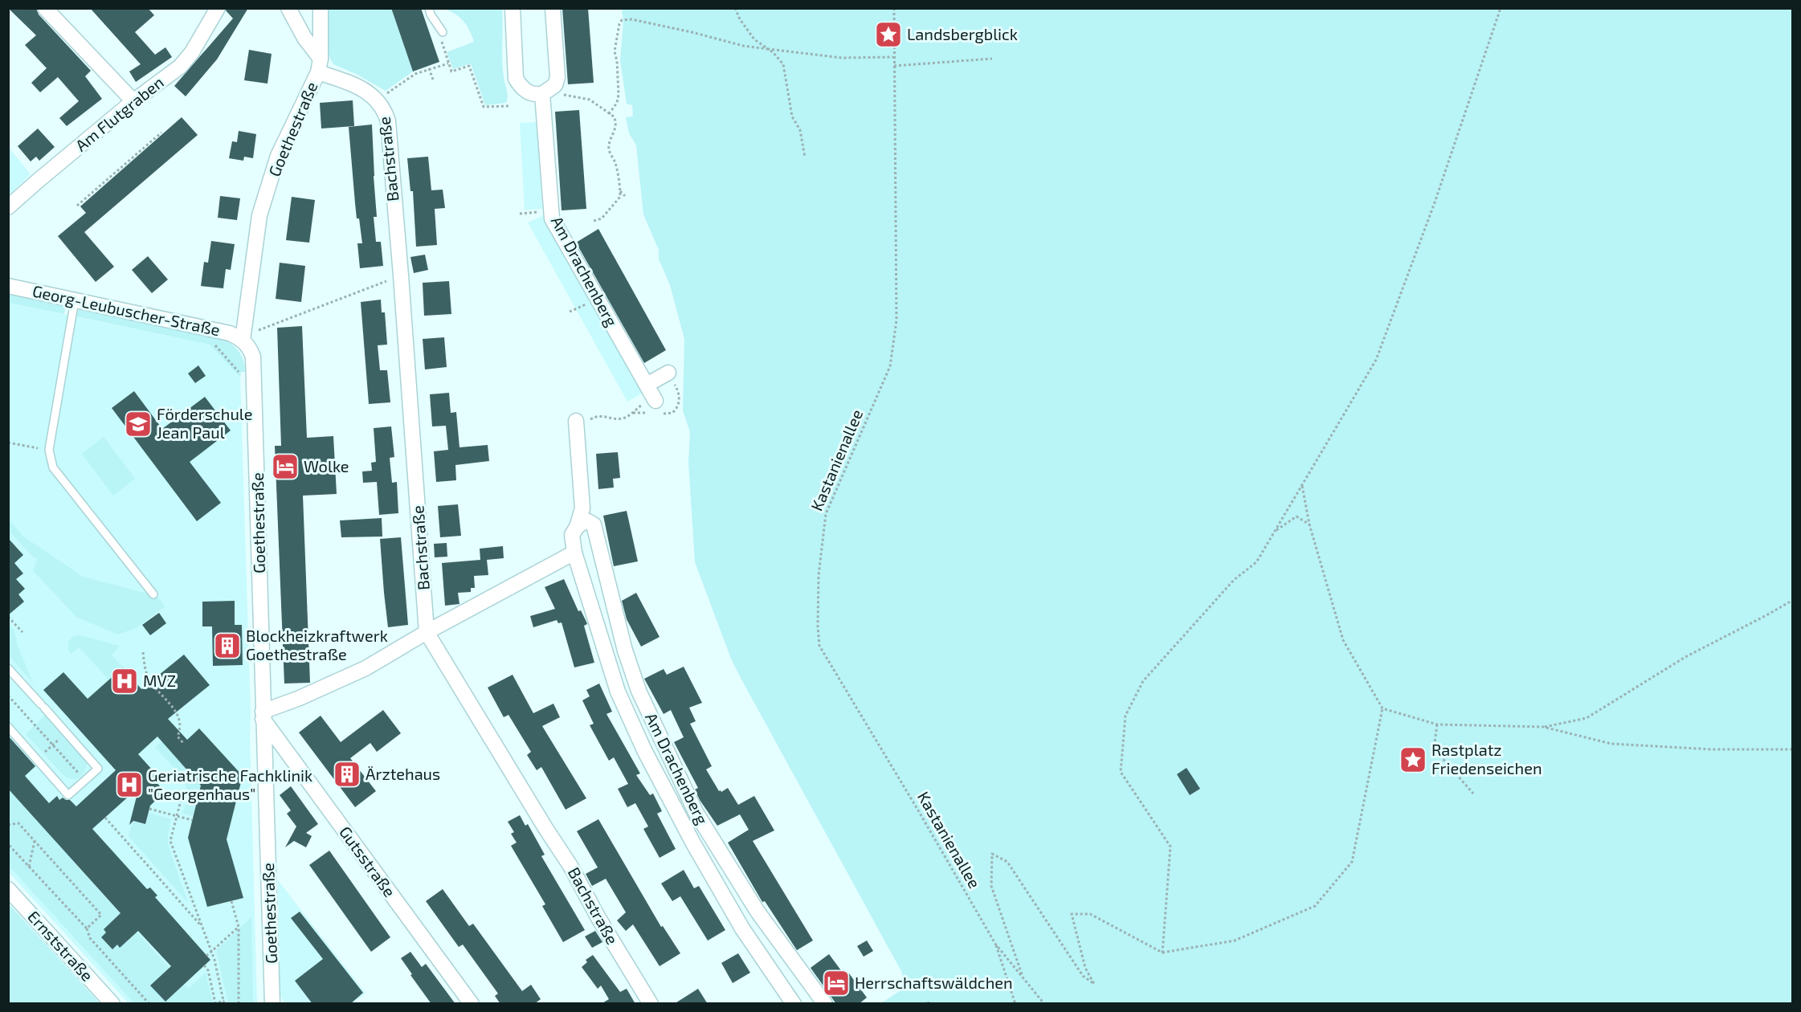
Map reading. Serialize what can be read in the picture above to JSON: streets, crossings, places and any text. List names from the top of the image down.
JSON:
{
  "streets": {
    "street": [
      "Am Flutgraben",
      "Goethestraße",
      "Bachstraße",
      "Am Drachenberg",
      "Georg-Leubuscher-Straße",
      "Gutsstraße",
      "Ernststraße"
    ],
    "path": ["Kastanienallee"]
  },
  "crossings": [
    ["Goethestraße", "Bachstraße"],
    ["Goethestraße", "Georg-Leubuscher-Straße"],
    ["Goethestraße", "Gutsstraße"]
  ],
  "places": {
    "place": ["Landsbergblick", "Rastplatz Friedenseichen"],
    "school or university": ["Förderschule Jean Paul"],
    "hotel": ["Wolke", "Herrschaftswäldchen"],
    "building": ["Blockheizkraftwerk Goethestraße", "Ärztehaus"],
    "hospital": ["MVZ", "Geriatrische Fachklinik \"Georgenhaus\""]
  }
}
